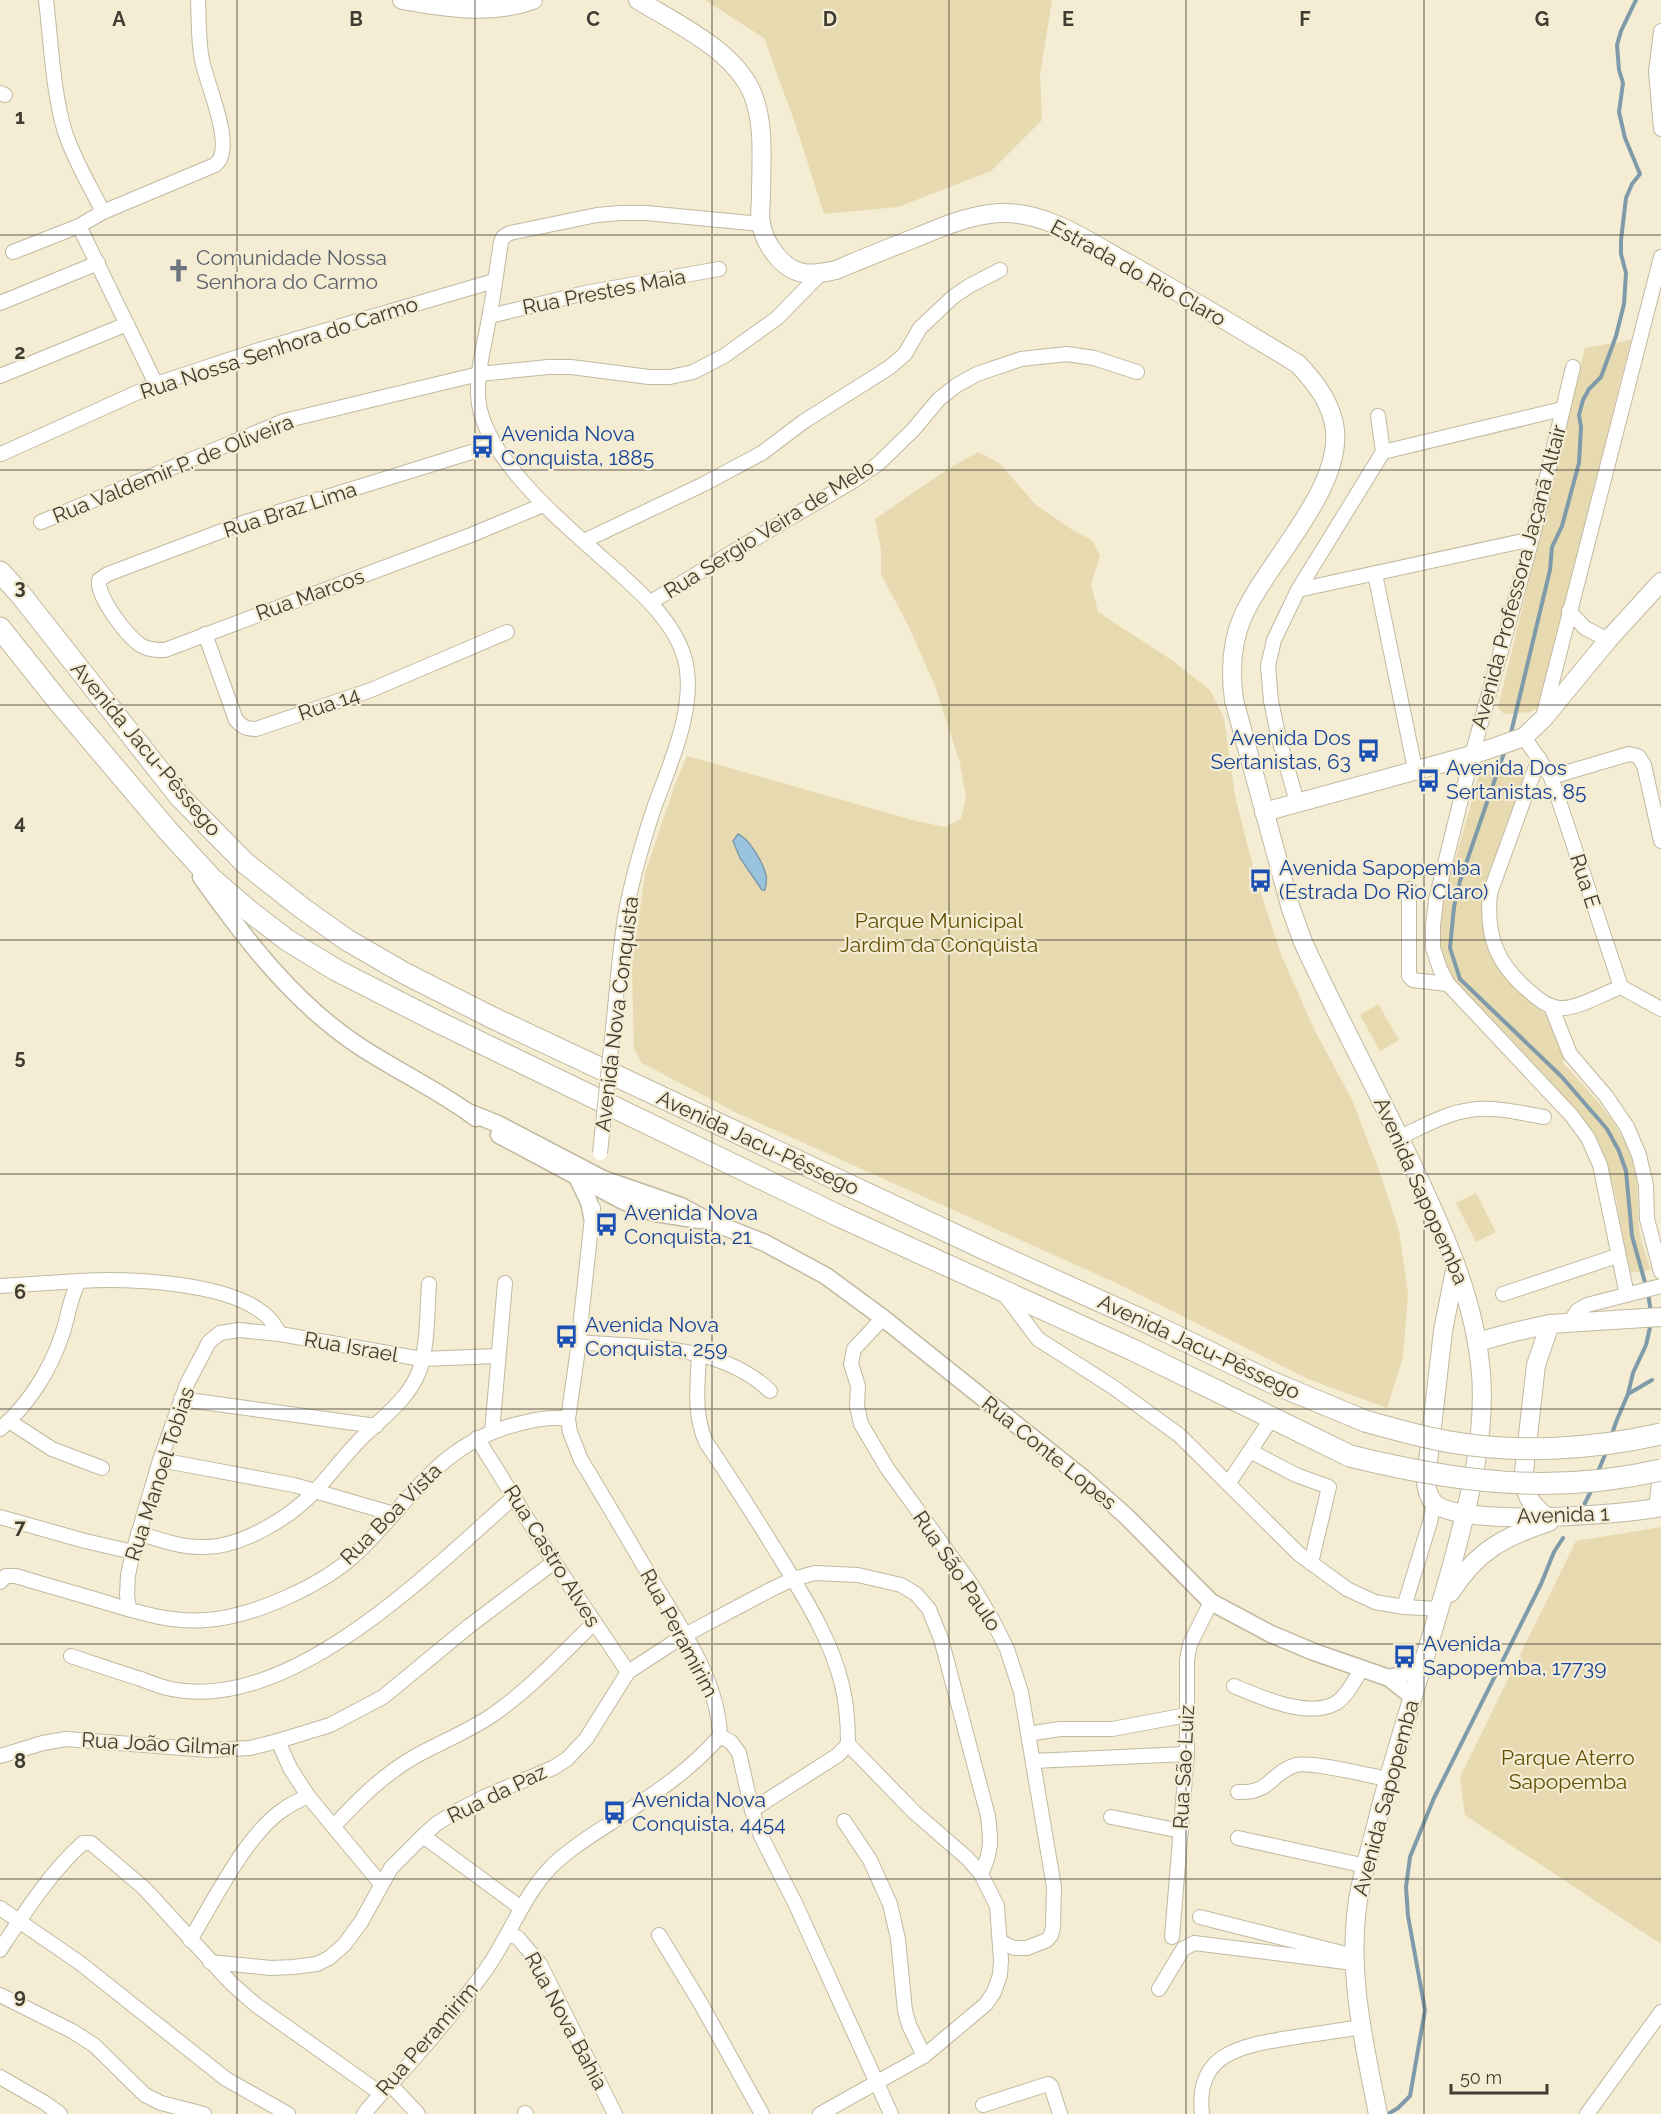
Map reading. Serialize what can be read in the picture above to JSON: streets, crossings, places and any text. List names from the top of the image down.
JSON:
{
  "streets": {
    "highway": ["Avenida Jacu-Pêssego"],
    "main road": ["Estrada do Rio Claro", "Avenida Sapopemba", "Avenida 1"],
    "street": [
      "Rua Prestes Maia",
      "Rua Nossa Senhora do Carmo",
      "Rua Valdemir P. de Oliveira",
      "Rua Braz Lima",
      "Rua Sergio Veira de Melo",
      "Avenida Professora Jaçanã Altair",
      "Rua Marcos",
      "Rua 14",
      "Rua E",
      "Avenida Nova Conquista",
      "Rua Israel",
      "Rua Conte Lopes",
      "Rua Manoel Tobias",
      "Rua Boa Vista",
      "Rua Castro Alves",
      "Rua São Paulo",
      "Rua Peramirim",
      "Rua João Gilmar",
      "Rua São Luiz",
      "Rua da Paz",
      "Rua Nova Bahia"
    ]
  },
  "crossings": [
    ["Estrada do Rio Claro", "Rua Valdemir P. de Oliveira"],
    ["Estrada do Rio Claro", "Avenida Nova Conquista"],
    ["Estrada do Rio Claro", "Avenida Sapopemba"],
    ["Rua Prestes Maia", "Avenida Nova Conquista"],
    ["Rua Nossa Senhora do Carmo", "Avenida Nova Conquista"],
    ["Rua Valdemir P. de Oliveira", "Avenida Nova Conquista"],
    ["Rua Braz Lima", "Rua Marcos"],
    ["Rua Braz Lima", "Avenida Nova Conquista"],
    ["Rua Sergio Veira de Melo", "Avenida Nova Conquista"],
    ["Rua Marcos", "Rua 14"],
    ["Rua Marcos", "Avenida Nova Conquista"],
    ["Avenida Sapopemba", "Rua Conte Lopes"],
    ["Avenida Sapopemba", "Avenida 1"],
    ["Rua Israel", "Rua Manoel Tobias"],
    ["Rua Conte Lopes", "Rua São Paulo"],
    ["Rua Conte Lopes", "Rua São Luiz"],
    ["Rua Manoel Tobias", "Rua Boa Vista"],
    ["Rua Boa Vista", "Rua Castro Alves"],
    ["Rua Boa Vista", "Rua Peramirim"],
    ["Rua Castro Alves", "Rua João Gilmar"],
    ["Rua Castro Alves", "Rua da Paz"],
    ["Rua Peramirim", "Rua da Paz"],
    ["Rua Peramirim", "Rua Nova Bahia"]
  ],
  "parks": ["Parque Municipal Jardim da Conquista", "Parque Aterro Sapopemba"],
  "places": {
    "church": ["Comunidade Nossa Senhora do Carmo"],
    "bus stop": [
      "Avenida Nova Conquista, 1885",
      "Avenida Dos Sertanistas, 63",
      "Avenida Dos Sertanistas, 85",
      "Avenida Sapopemba (Estrada Do Rio Claro)",
      "Avenida Nova Conquista, 21",
      "Avenida Nova Conquista, 259",
      "Avenida Sapopemba, 17739",
      "Avenida Nova Conquista, 4454"
    ]
  },
  "scale_bar": "50 m",
  "grid": {
    "columns": [
      "A",
      "B",
      "C",
      "D",
      "E",
      "F",
      "G"
    ],
    "rows": [
      "1",
      "2",
      "3",
      "4",
      "5",
      "6",
      "7",
      "8",
      "9"
    ]
  }
}
